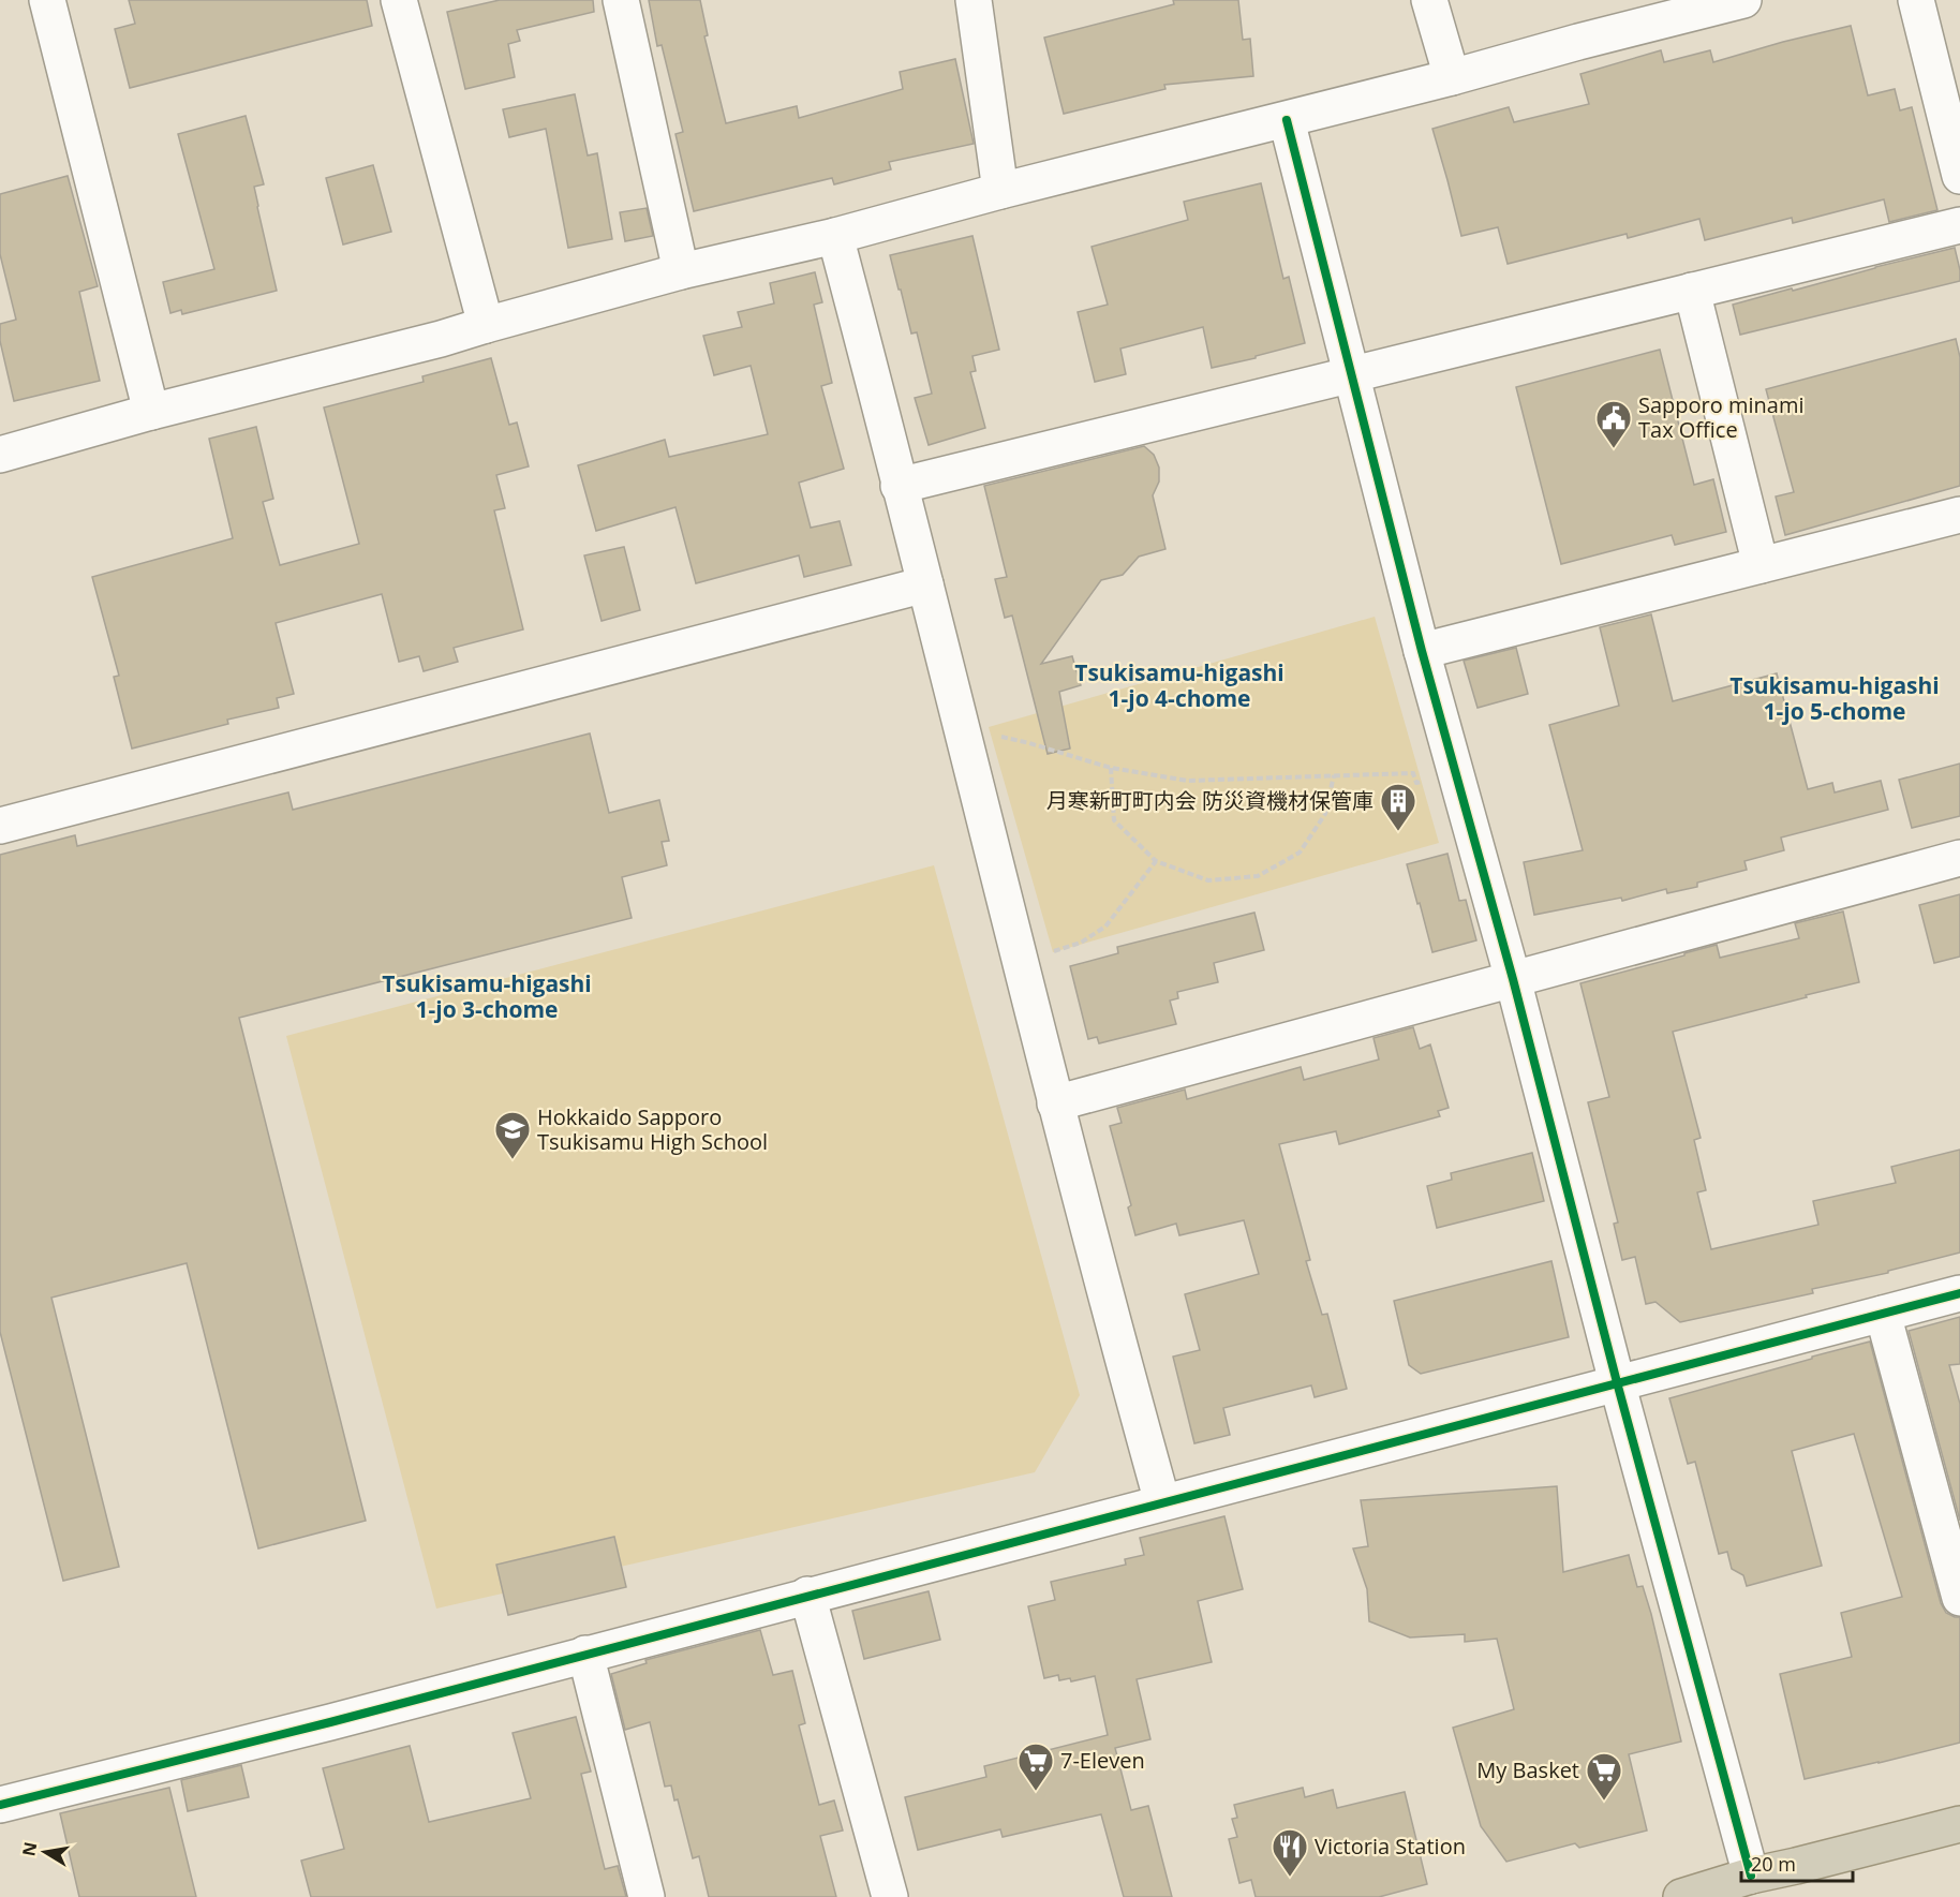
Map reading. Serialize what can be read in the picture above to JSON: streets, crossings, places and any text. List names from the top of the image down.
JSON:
{
  "districts": ["Tsukisamu-higashi 1-jo 4-chome", "Tsukisamu-higashi 1-jo 5-chome", "Tsukisamu-higashi 1-jo 3-chome"],
  "places": {
    "public building": ["Sapporo minami Tax Office"],
    "building": ["月寒新町町内会 防災資機材保管庫"],
    "school or university": ["Hokkaido Sapporo Tsukisamu High School"],
    "supermarket": ["7-Eleven", "My Basket"],
    "restaurant": ["Victoria Station"]
  },
  "scale_bar": "20 m",
  "north": "left"
}
